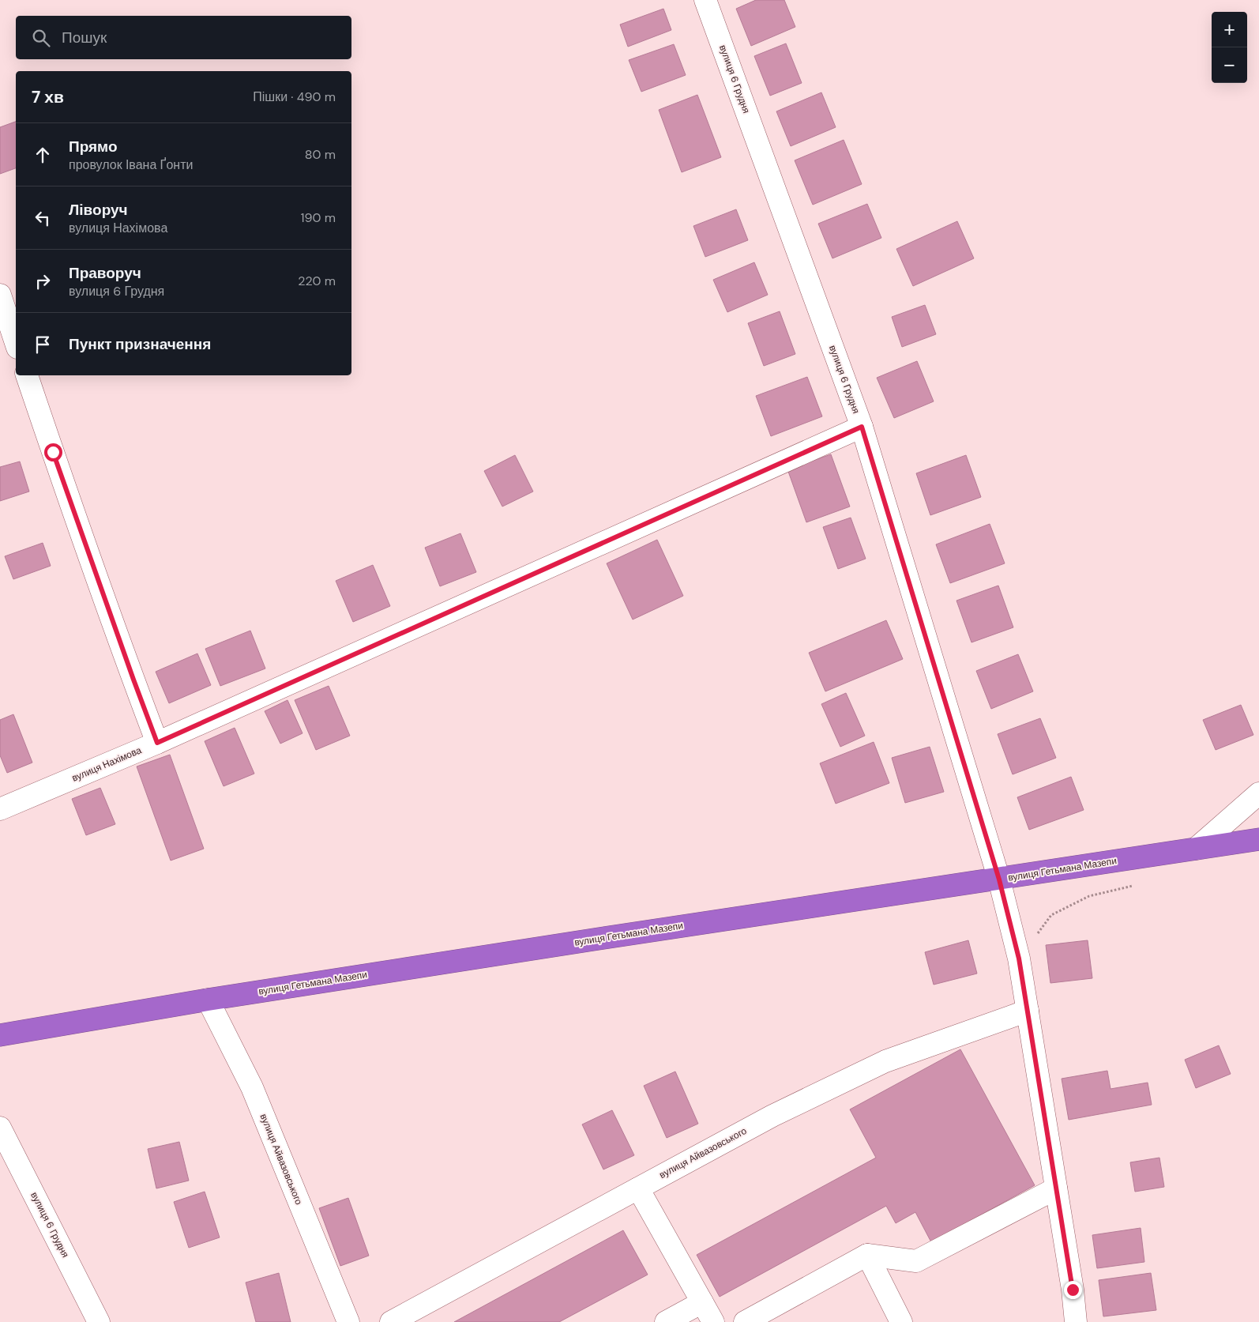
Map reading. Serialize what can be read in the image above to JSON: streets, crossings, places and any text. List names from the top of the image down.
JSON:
{
  "streets": {
    "highway": ["вулиця Гетьмана Мазепи"],
    "street": ["вулиця 6 Грудня", "вулиця Нахімова", "вулиця Айвазовського"]
  },
  "crossings": [
    ["вулиця 6 Грудня", "вулиця Нахімова"],
    ["вулиця 6 Грудня", "вулиця Гетьмана Мазепи"],
    ["вулиця 6 Грудня", "вулиця Айвазовського"],
    ["вулиця Гетьмана Мазепи", "вулиця Айвазовського"]
  ],
  "page": {
    "map_buttons": ["+", "−"],
    "search": "Пошук",
    "heading": ["7 хв", "Пішки · 490 m"],
    "list": [
      ["Прямо", "провулок Івана Ґонти", "80 m"],
      ["Ліворуч", "вулиця Нахімова", "190 m"],
      ["Праворуч", "вулиця 6 Грудня", "220 m"],
      "Пункт призначення"
    ]
  }
}
